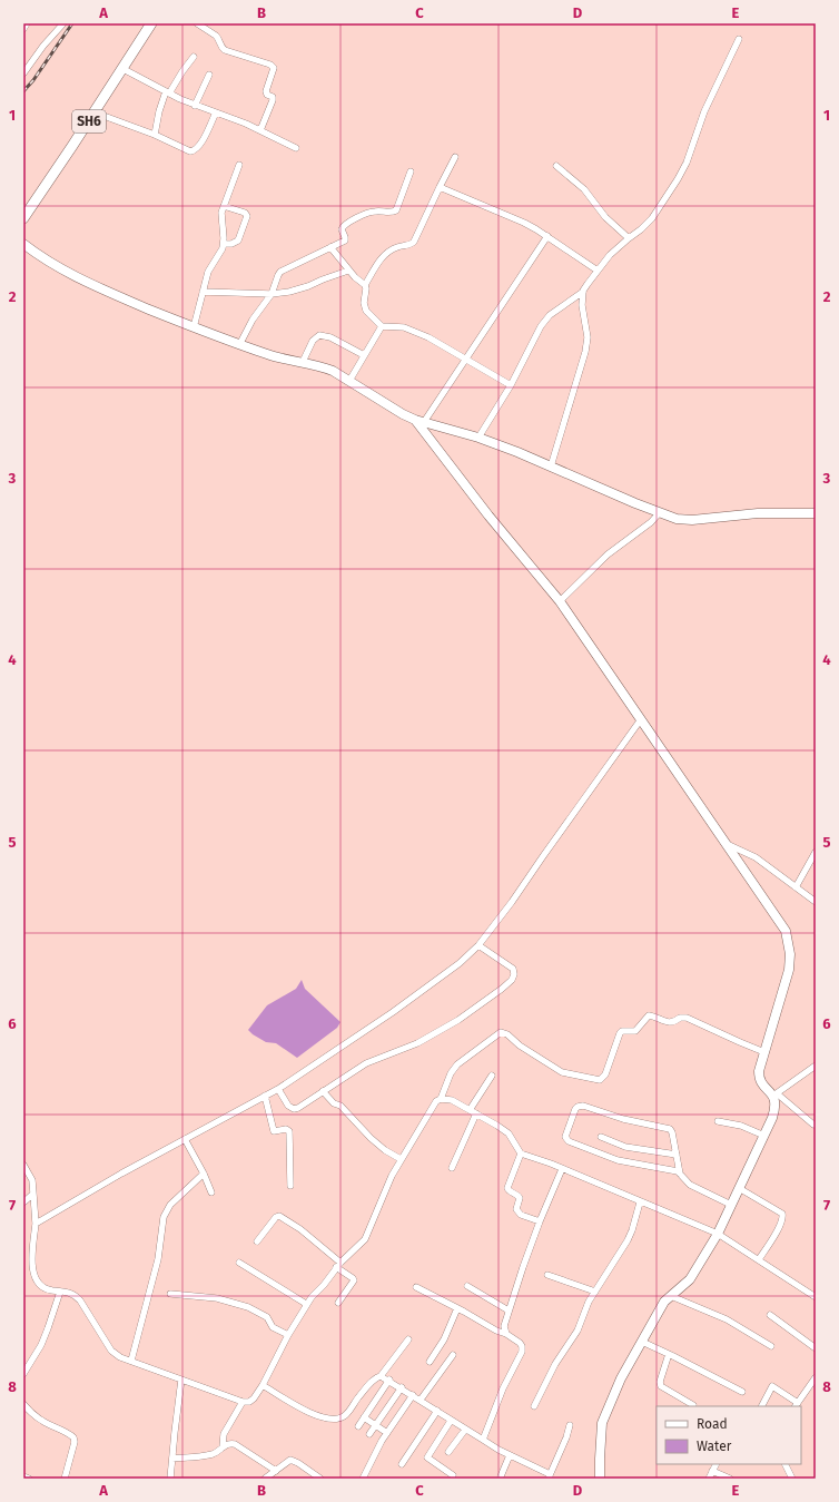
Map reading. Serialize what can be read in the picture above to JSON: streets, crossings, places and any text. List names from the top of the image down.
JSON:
{
  "streets": {
    "main road": ["SH6"]
  },
  "legend": ["Road", "Water"],
  "grid": {
    "columns": [
      "A",
      "B",
      "C",
      "D",
      "E"
    ],
    "rows": [
      "1",
      "2",
      "3",
      "4",
      "5",
      "6",
      "7",
      "8"
    ]
  }
}
